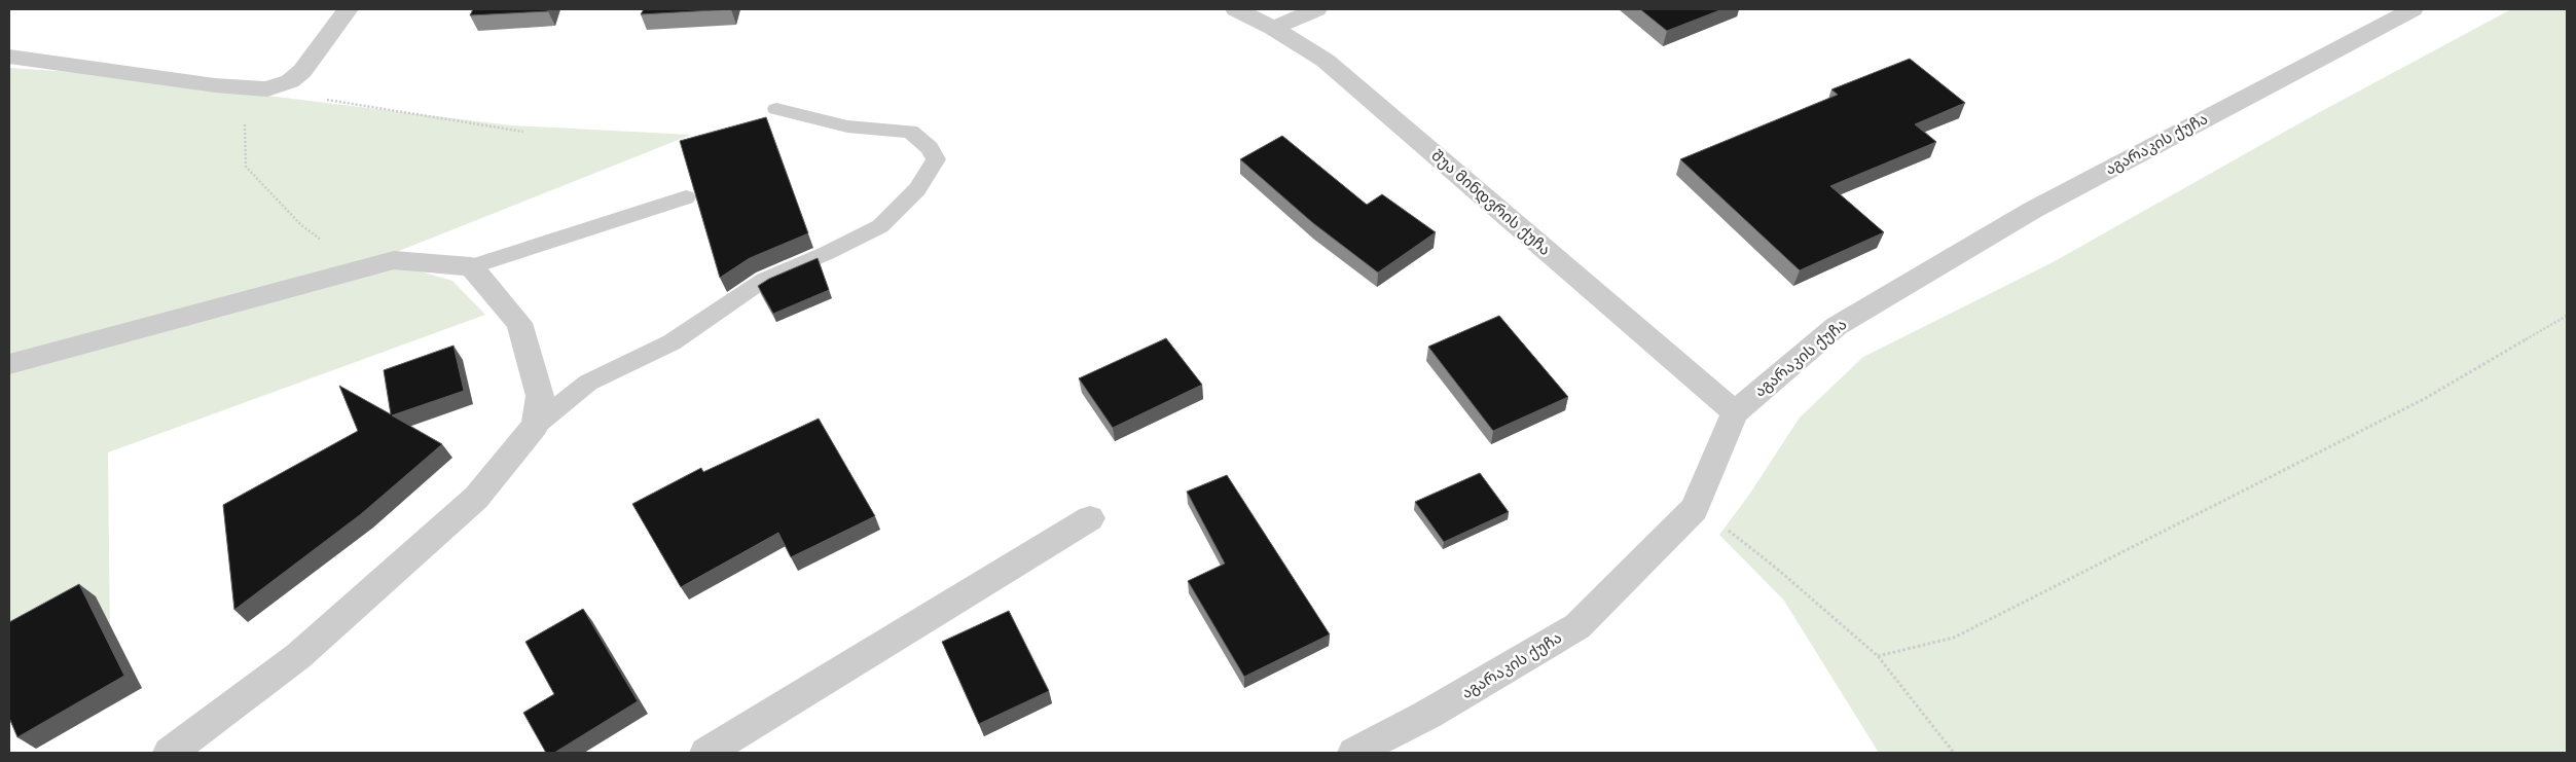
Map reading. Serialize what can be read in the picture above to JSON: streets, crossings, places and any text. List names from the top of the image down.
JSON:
{
  "streets": {
    "street": ["აგარაკის ქუჩა", "შუა მინდვრის ქუჩა"]
  },
  "crossings": [
    ["აგარაკის ქუჩა", "შუა მინდვრის ქუჩა"]
  ]
}
